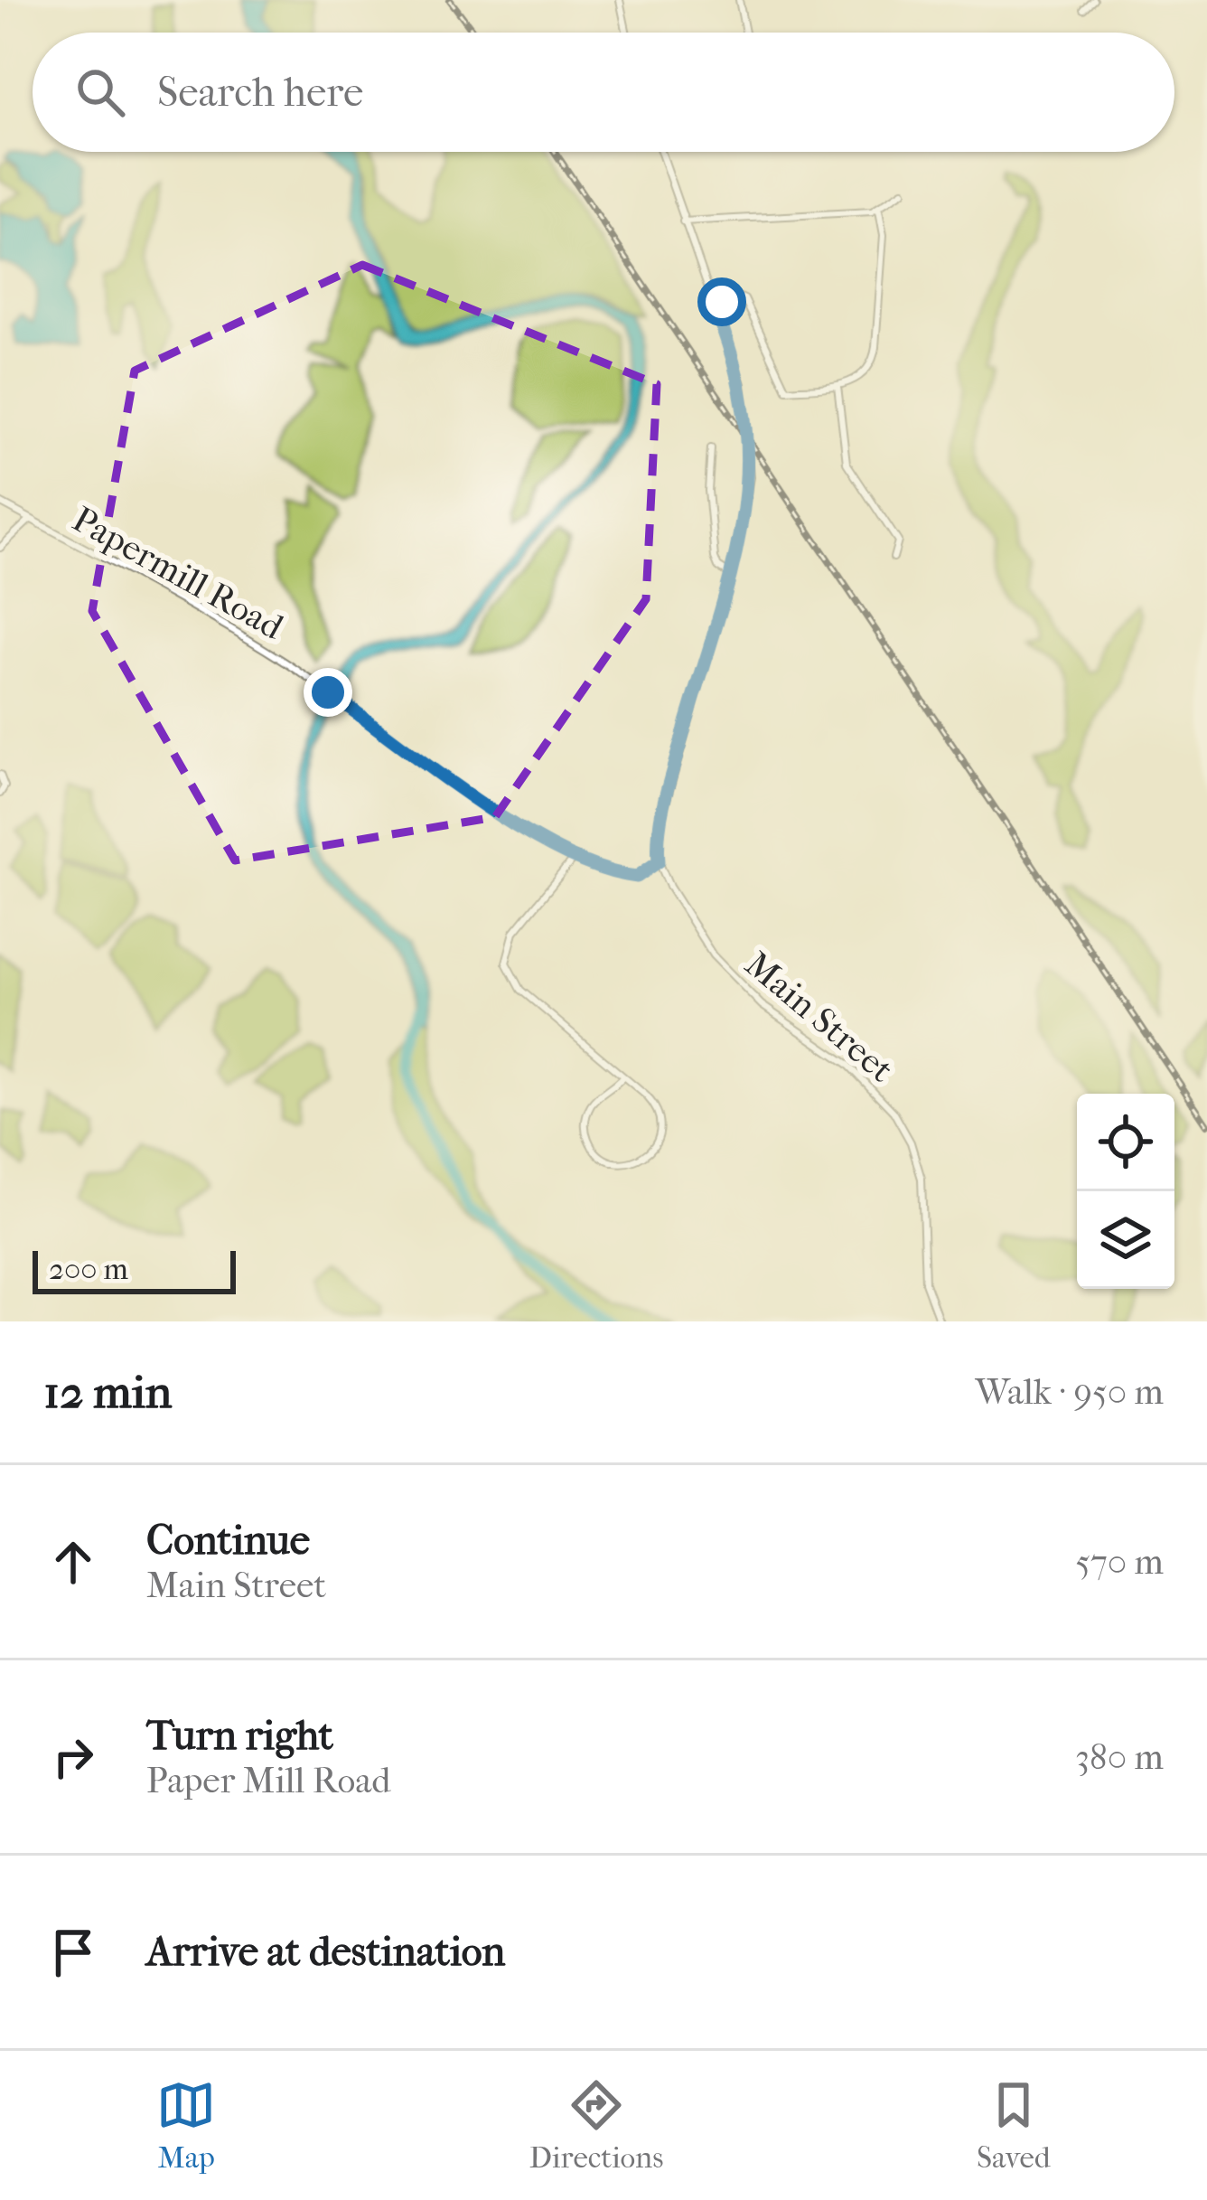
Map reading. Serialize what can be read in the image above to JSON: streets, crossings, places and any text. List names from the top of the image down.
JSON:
{
  "streets": {
    "street": ["Papermill Road", "Main Street"]
  },
  "crossings": [
    ["Papermill Road", "Main Street"]
  ],
  "scale_bar": "200 m",
  "page": {
    "search": "Search here",
    "scale": "200 m",
    "heading": ["12 min", "Walk · 950 m"],
    "list": [
      ["Continue", "Main Street", "570 m"],
      ["Turn right", "Paper Mill Road", "380 m"],
      "Arrive at destination"
    ],
    "nav": ["Map", "Directions", "Saved"]
  }
}
